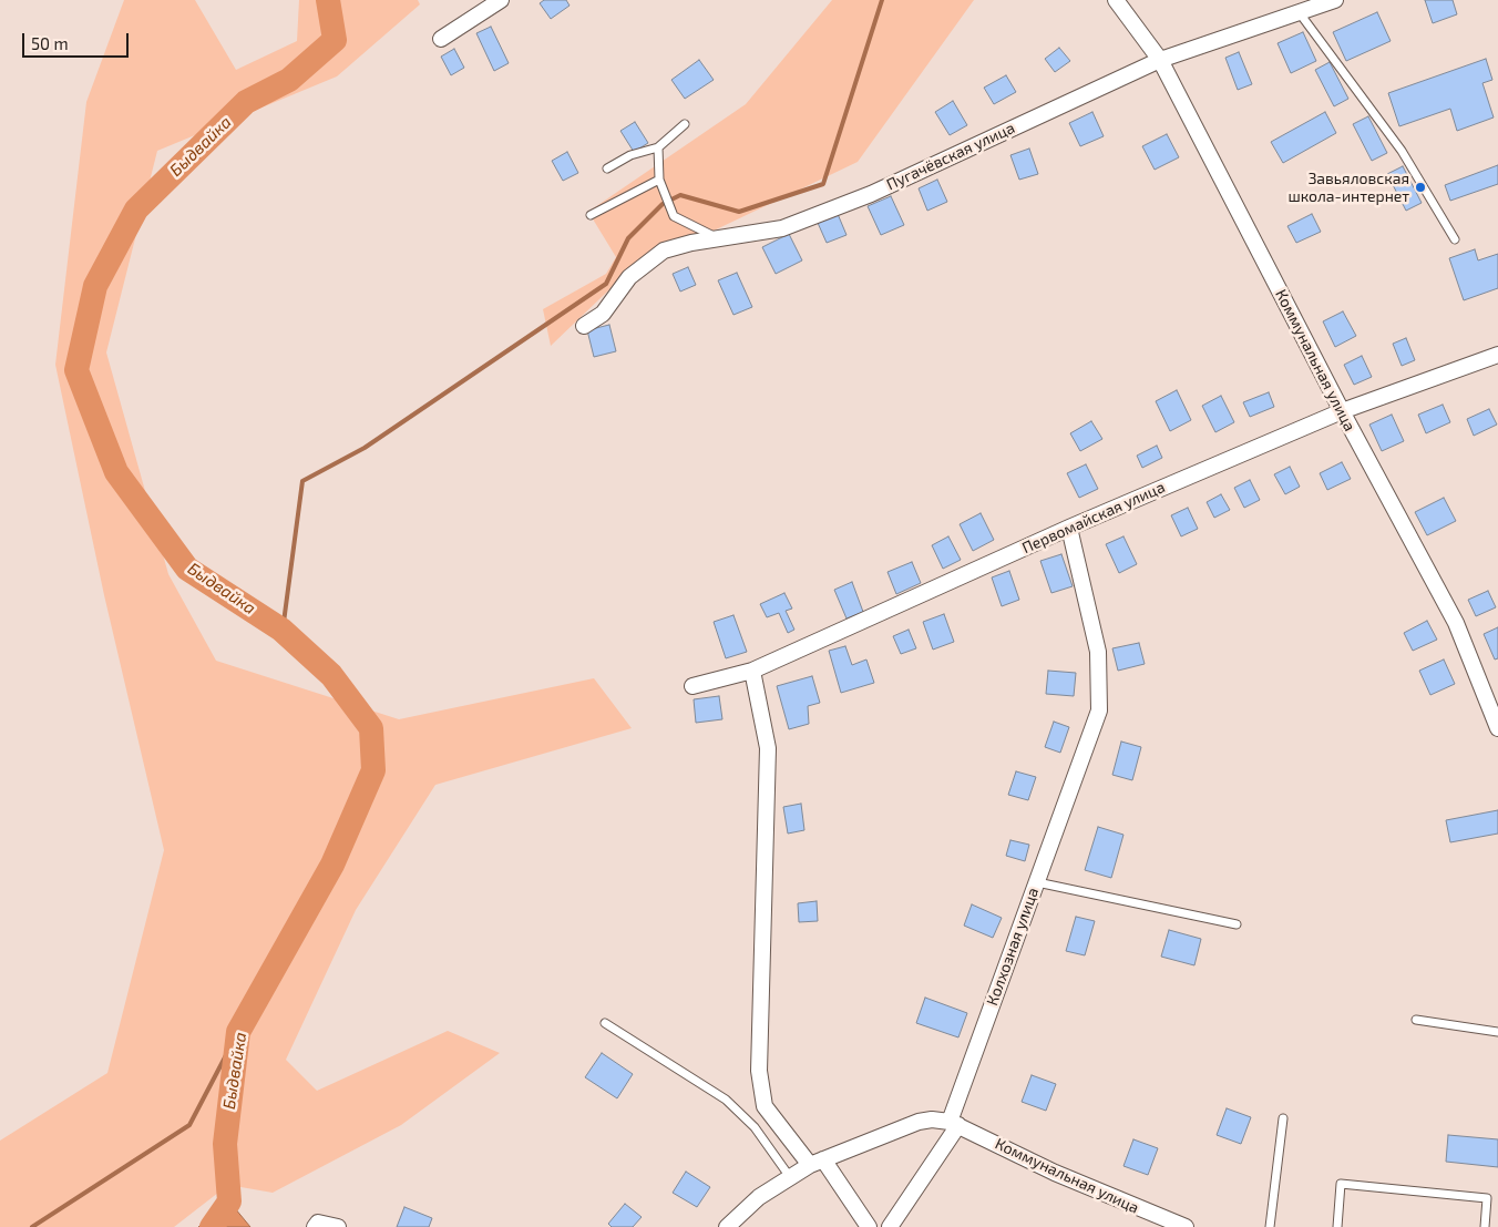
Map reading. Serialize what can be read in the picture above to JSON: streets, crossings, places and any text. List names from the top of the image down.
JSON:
{
  "streets": {
    "street": [
      "Пугачёвская улица",
      "Коммунальная улица",
      "Первомайская улица",
      "Колхозная улица"
    ]
  },
  "crossings": [
    ["Пугачёвская улица", "Коммунальная улица"],
    ["Коммунальная улица", "Первомайская улица"],
    ["Коммунальная улица", "Колхозная улица"],
    ["Первомайская улица", "Колхозная улица"]
  ],
  "water": ["Быдвайка"],
  "places": ["Завьяловская школа-интернет"],
  "scale_bar": "50 m"
}
